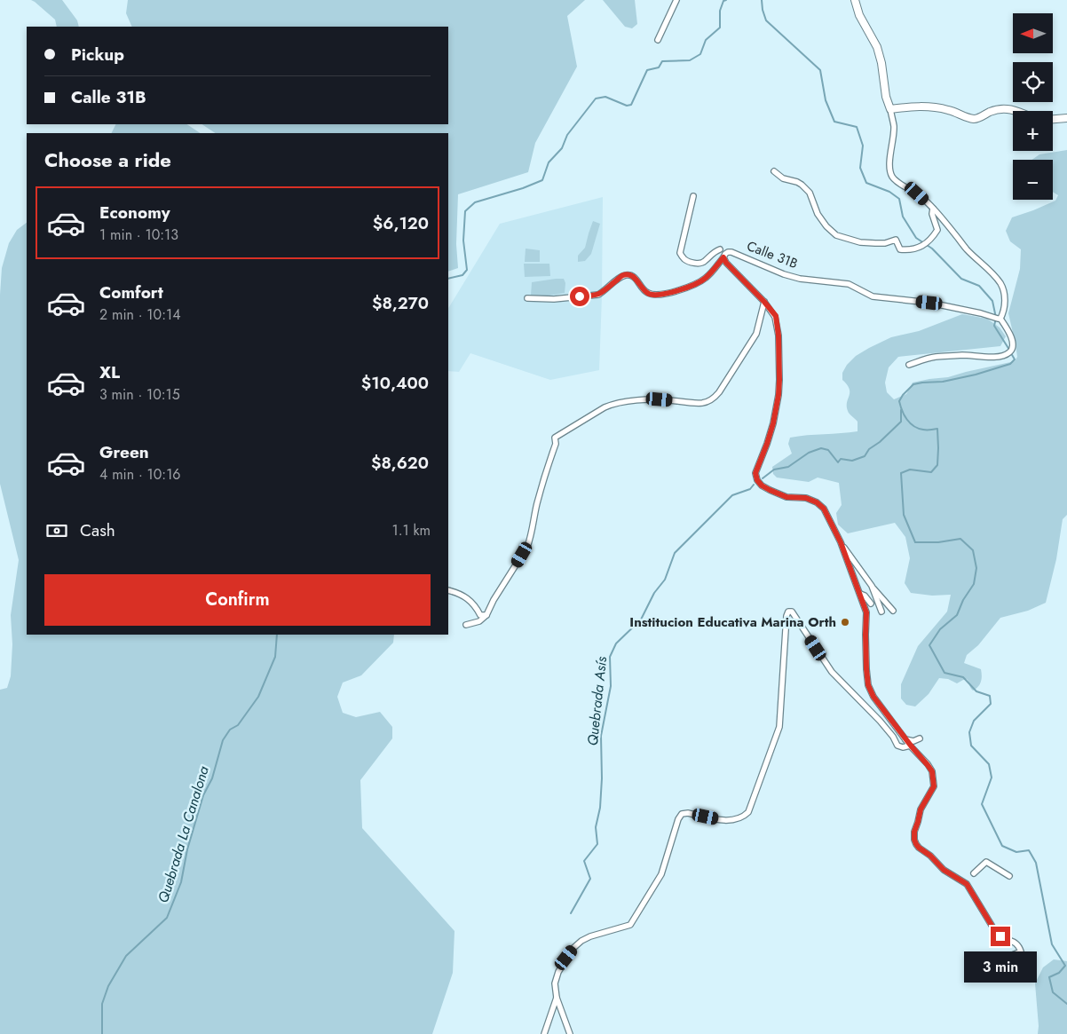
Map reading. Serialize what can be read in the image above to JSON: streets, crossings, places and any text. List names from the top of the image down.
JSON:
{
  "streets": {
    "street": ["Calle 31B"]
  },
  "water": ["Quebrada Asís", "Quebrada La Canalona"],
  "places": ["Institucion Educativa Marina Orth"],
  "north": "left",
  "page": {
    "map_buttons": ["+", "−"],
    "banner": ["Pickup", "Calle 31B"],
    "heading": "Choose a ride",
    "list": [
      {
        "name": "Economy",
        "note": "1 min · 10:13",
        "value": "$6,120"
      },
      {
        "name": "Comfort",
        "note": "2 min · 10:14",
        "value": "$8,270"
      },
      {
        "name": "XL",
        "note": "3 min · 10:15",
        "value": "$10,400"
      },
      {
        "name": "Green",
        "note": "4 min · 10:16",
        "value": "$8,620"
      }
    ],
    "pay": ["Cash", "1.1 km"],
    "buttons": "Confirm",
    "bubble": "3 min"
  }
}
